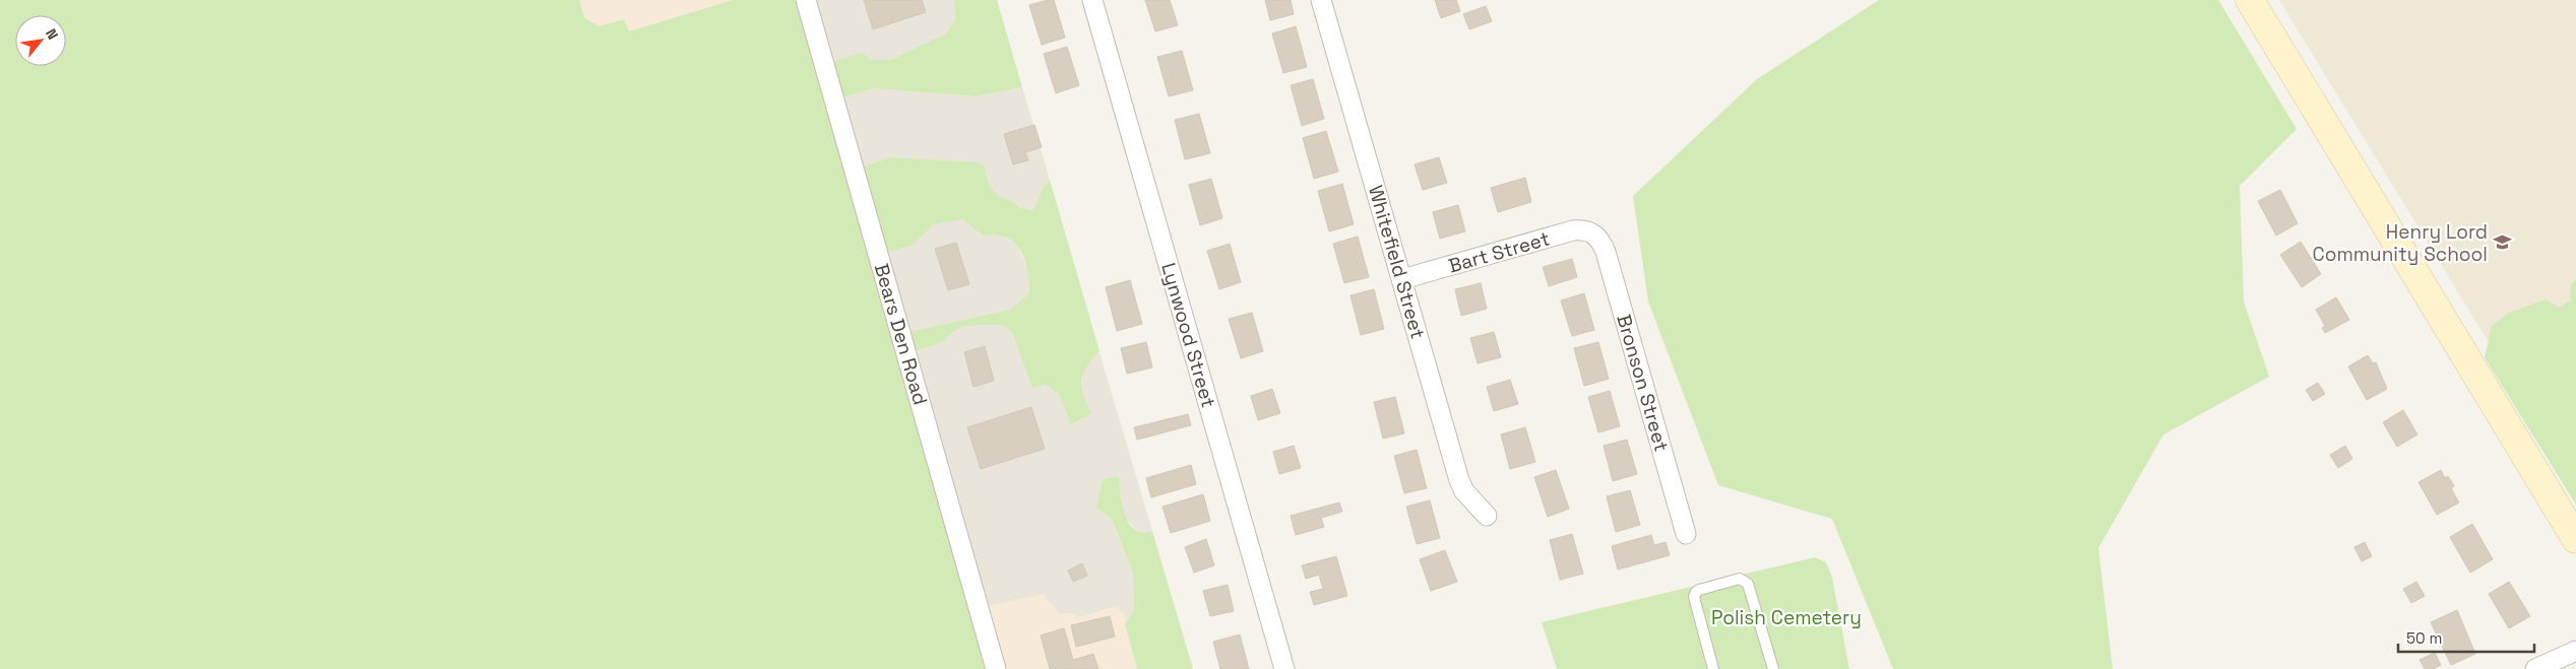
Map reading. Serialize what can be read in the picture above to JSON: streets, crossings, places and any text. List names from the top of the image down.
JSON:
{
  "streets": {
    "street": [
      "Bart Street",
      "Whitefield Street",
      "Bears Den Road",
      "Lynwood Street",
      "Bronson Street"
    ]
  },
  "crossings": [
    ["Bart Street", "Whitefield Street"],
    ["Bart Street", "Bronson Street"]
  ],
  "parks": ["Polish Cemetery"],
  "places": {
    "school or university": ["Henry Lord Community School"]
  },
  "scale_bar": "50 m",
  "north": "top right"
}
